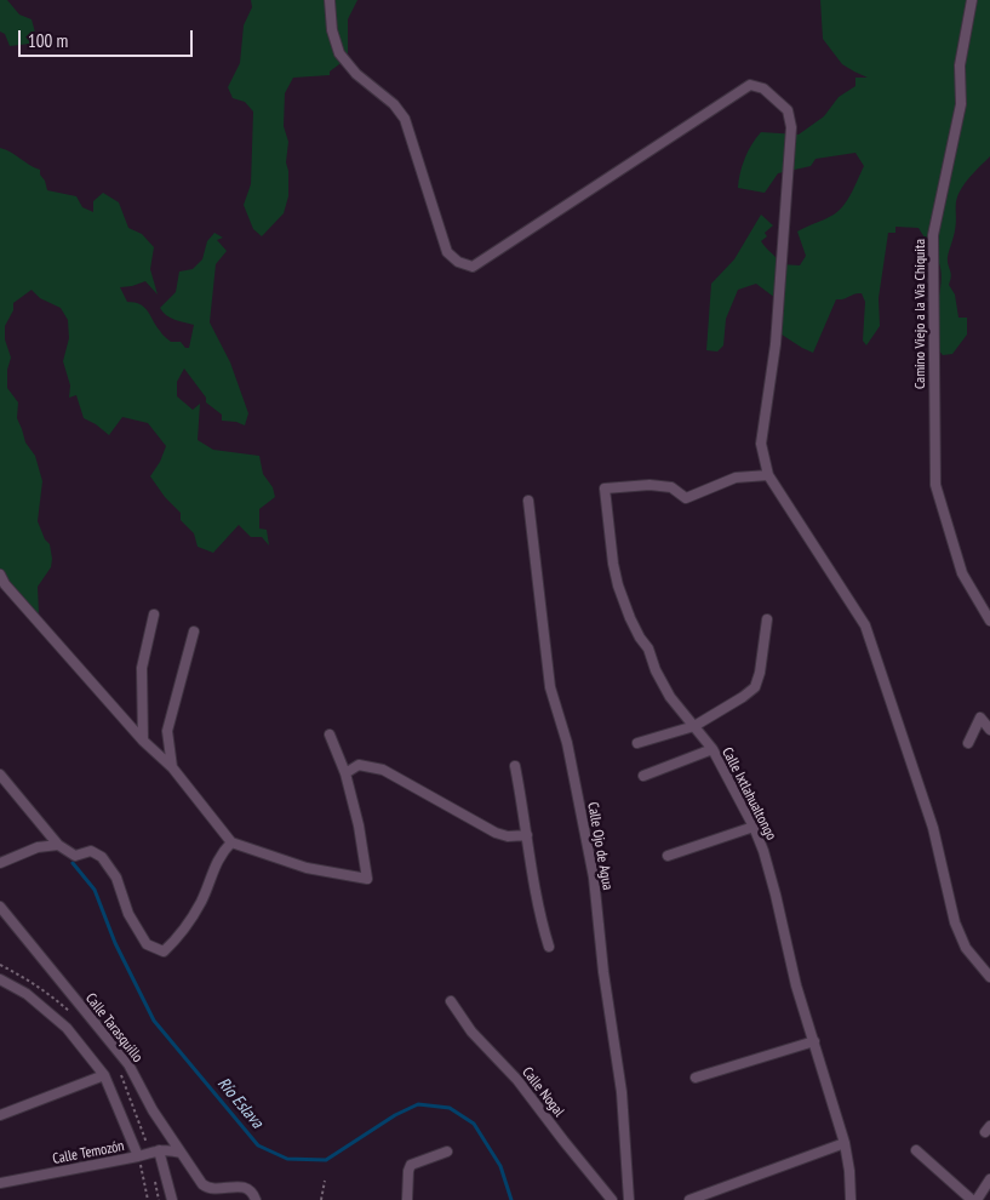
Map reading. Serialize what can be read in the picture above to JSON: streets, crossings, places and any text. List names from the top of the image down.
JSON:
{
  "streets": {
    "street": [
      "Camino Viejo a la Vía Chiquita",
      "Calle Ixtlahualtongo",
      "Calle Ojo de Agua",
      "Calle Tarasquillo",
      "Calle Nogal",
      "Calle Temozón"
    ]
  },
  "crossings": [
    ["Calle Tarasquillo", "Calle Temozón"]
  ],
  "water": ["Río Eslava"],
  "scale_bar": "100 m"
}
